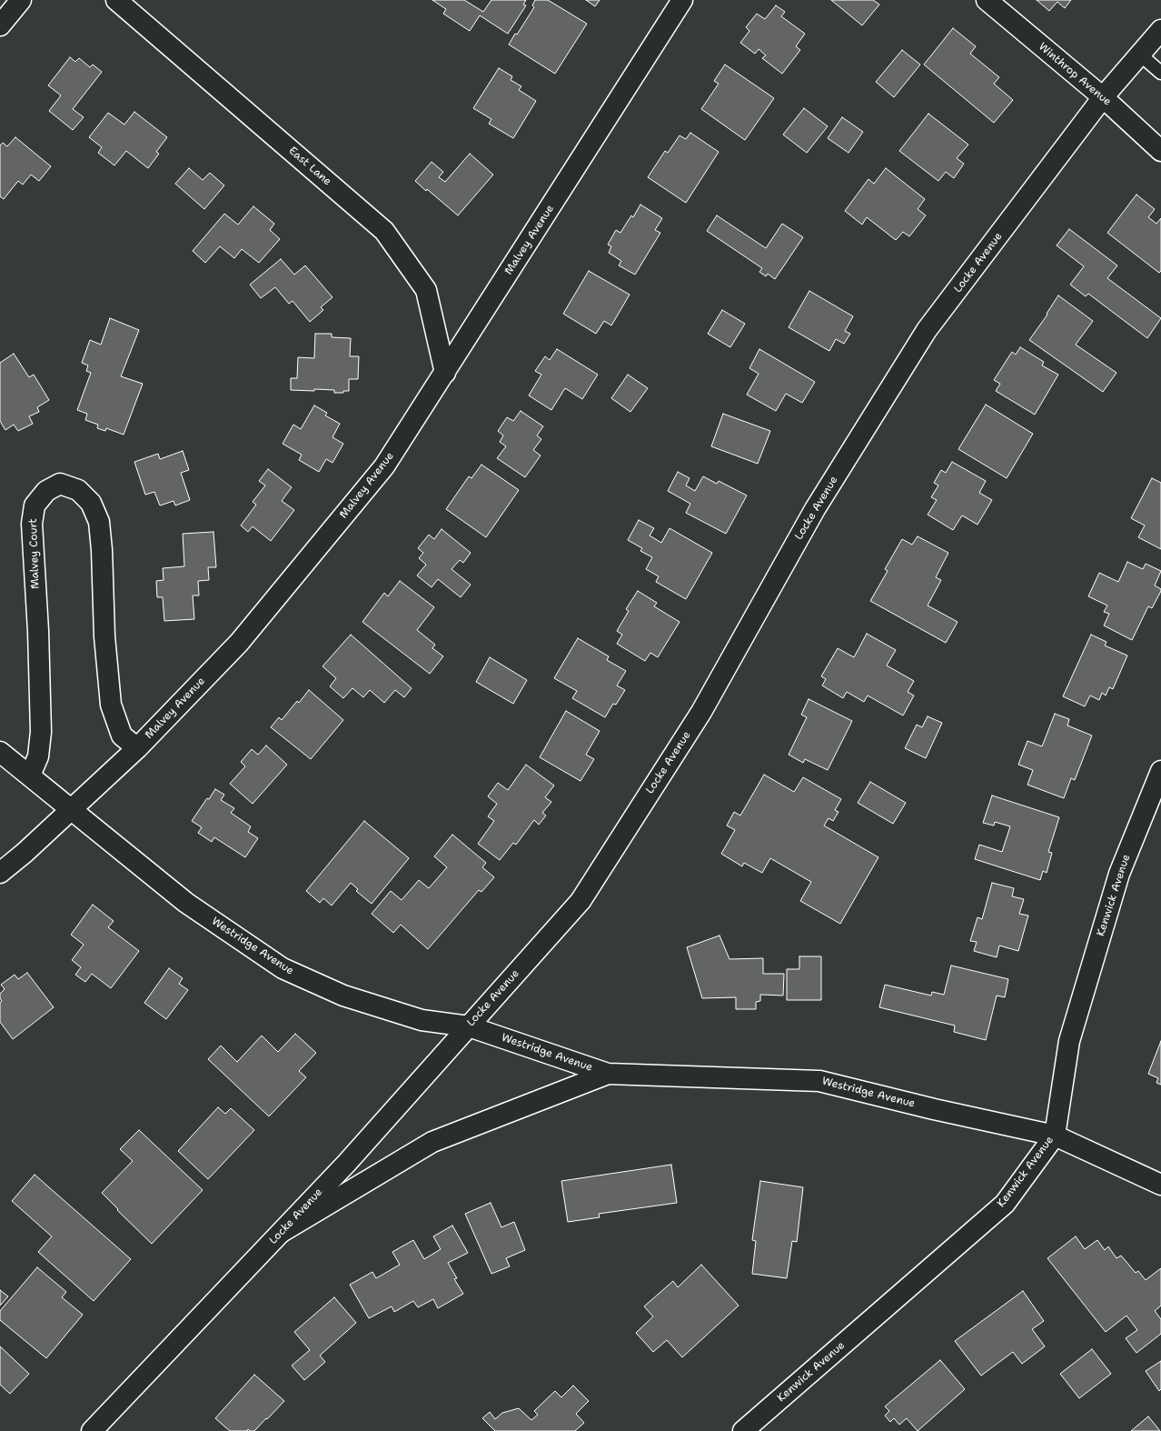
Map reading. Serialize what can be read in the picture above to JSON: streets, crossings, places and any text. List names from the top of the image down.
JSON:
{
  "streets": {
    "street": [
      "Winthrop Avenue",
      "East Lane",
      "Malvey Avenue",
      "Locke Avenue",
      "Malvey Court",
      "Kenwick Avenue",
      "Westridge Avenue"
    ]
  },
  "crossings": [
    ["Winthrop Avenue", "Locke Avenue"],
    ["East Lane", "Malvey Avenue"],
    ["Malvey Avenue", "Malvey Court"],
    ["Malvey Avenue", "Westridge Avenue"],
    ["Locke Avenue", "Westridge Avenue"],
    ["Malvey Court", "Westridge Avenue"],
    ["Kenwick Avenue", "Westridge Avenue"]
  ]
}
